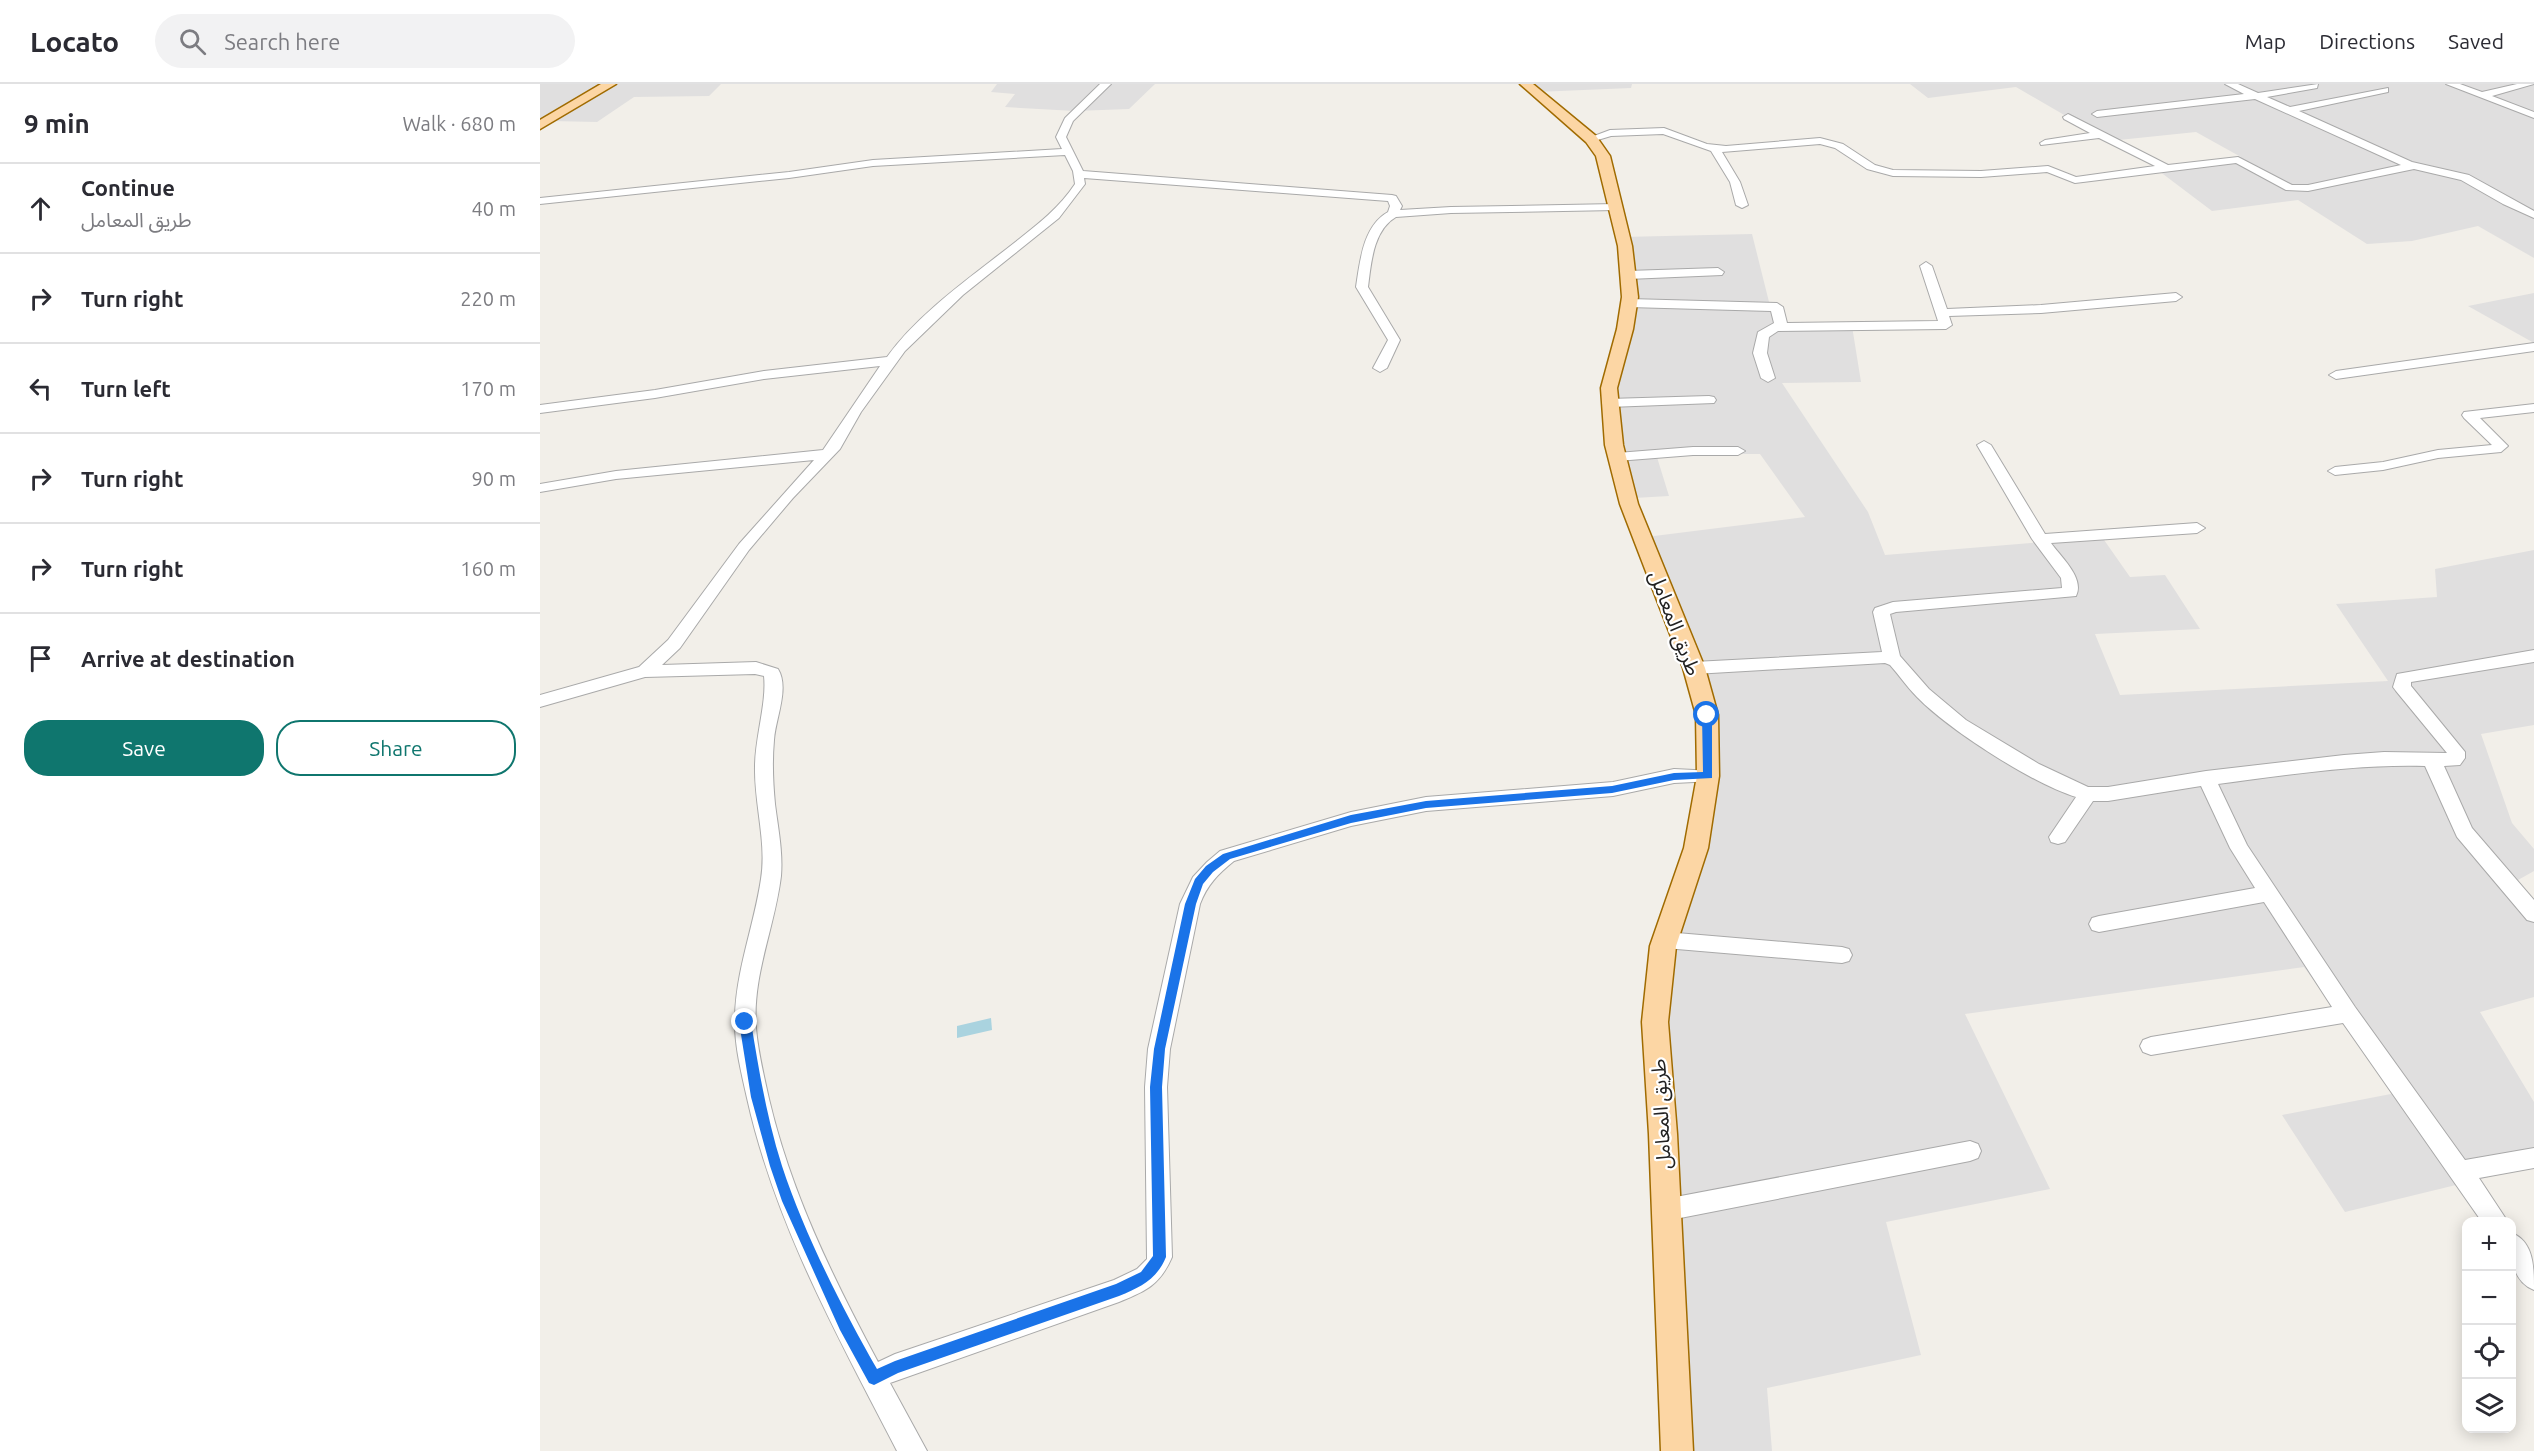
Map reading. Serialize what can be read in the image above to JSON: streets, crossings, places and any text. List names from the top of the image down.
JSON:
{
  "streets": {
    "main road": ["طريق المعامل"]
  },
  "page": {
    "header": "Locato",
    "search": "Search here",
    "nav": ["Map", "Directions", "Saved"],
    "heading": ["9 min", "Walk · 680 m"],
    "list": [
      ["Continue", "طريق المعامل", "40 m"],
      ["Turn right", "220 m"],
      ["Turn left", "170 m"],
      ["Turn right", "90 m"],
      ["Turn right", "160 m"],
      "Arrive at destination"
    ],
    "buttons": ["Save", "Share"],
    "map_buttons": ["+", "−"]
  }
}
